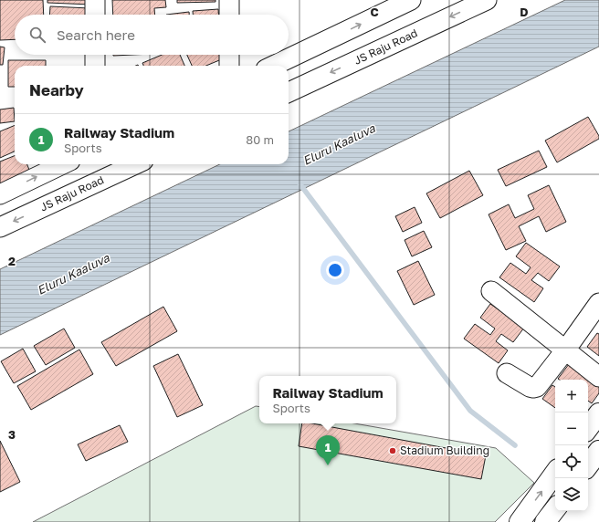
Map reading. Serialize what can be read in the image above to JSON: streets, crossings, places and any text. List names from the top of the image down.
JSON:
{
  "streets": {
    "street": ["JS Raju Road"]
  },
  "water": ["Eluru Kaaluva"],
  "places": ["Stadium Building"],
  "page": {
    "search": "Search here",
    "heading": "Nearby",
    "list": [
      {
        "mark": "1",
        "name": "Railway Stadium",
        "note": "Sports",
        "value": "80 m"
      }
    ],
    "popup": ["Railway Stadium", "Sports"],
    "map_buttons": ["+", "−"],
    "pins": "1"
  },
  "grid": {
    "columns": ["C", "D"],
    "rows": ["2", "3"]
  }
}
